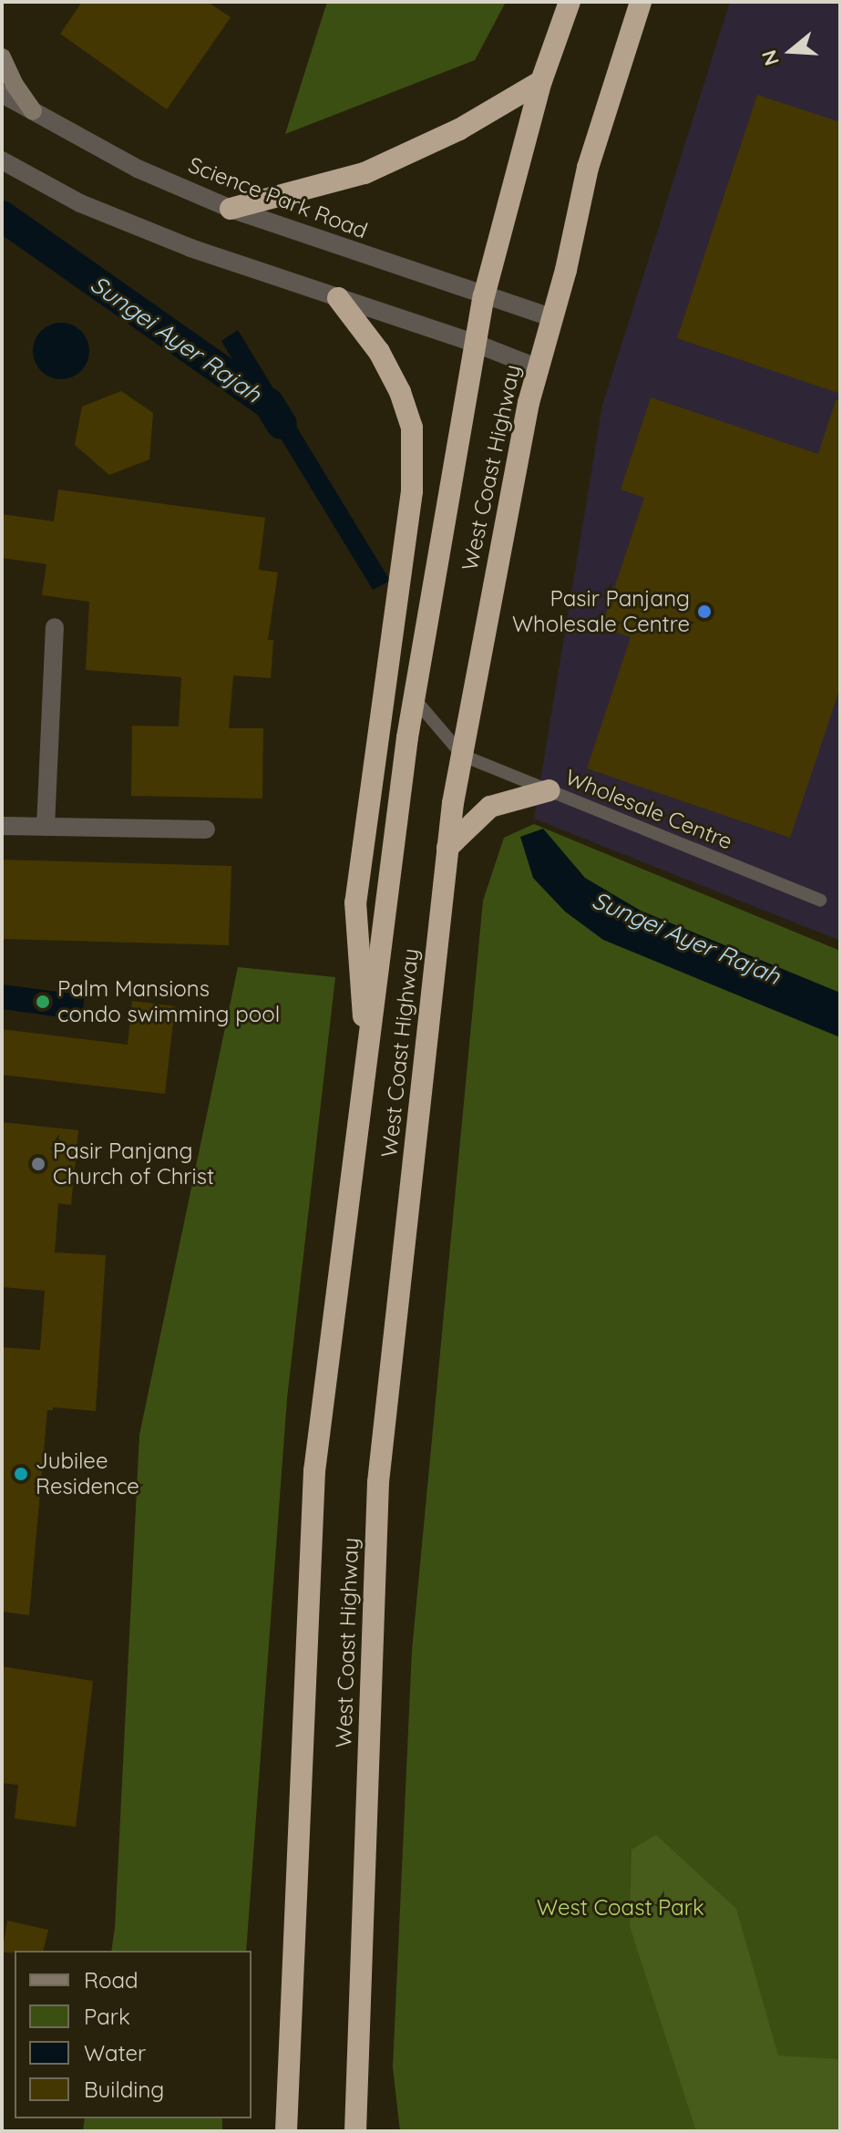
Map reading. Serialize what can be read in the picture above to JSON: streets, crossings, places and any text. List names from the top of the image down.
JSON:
{
  "streets": {
    "highway": ["West Coast Highway"],
    "street": ["Science Park Road"],
    "lane": ["Wholesale Centre"]
  },
  "crossings": [
    ["Science Park Road", "West Coast Highway"],
    ["West Coast Highway", "Wholesale Centre"]
  ],
  "water": ["Sungei Ayer Rajah"],
  "parks": ["West Coast Park"],
  "places": [
    "Pasir Panjang Wholesale Centre",
    "Palm Mansions condo swimming pool",
    "Pasir Panjang Church of Christ",
    "Jubilee Residence"
  ],
  "legend": [
    "Road",
    "Park",
    "Water",
    "Building"
  ],
  "north": "left"
}
